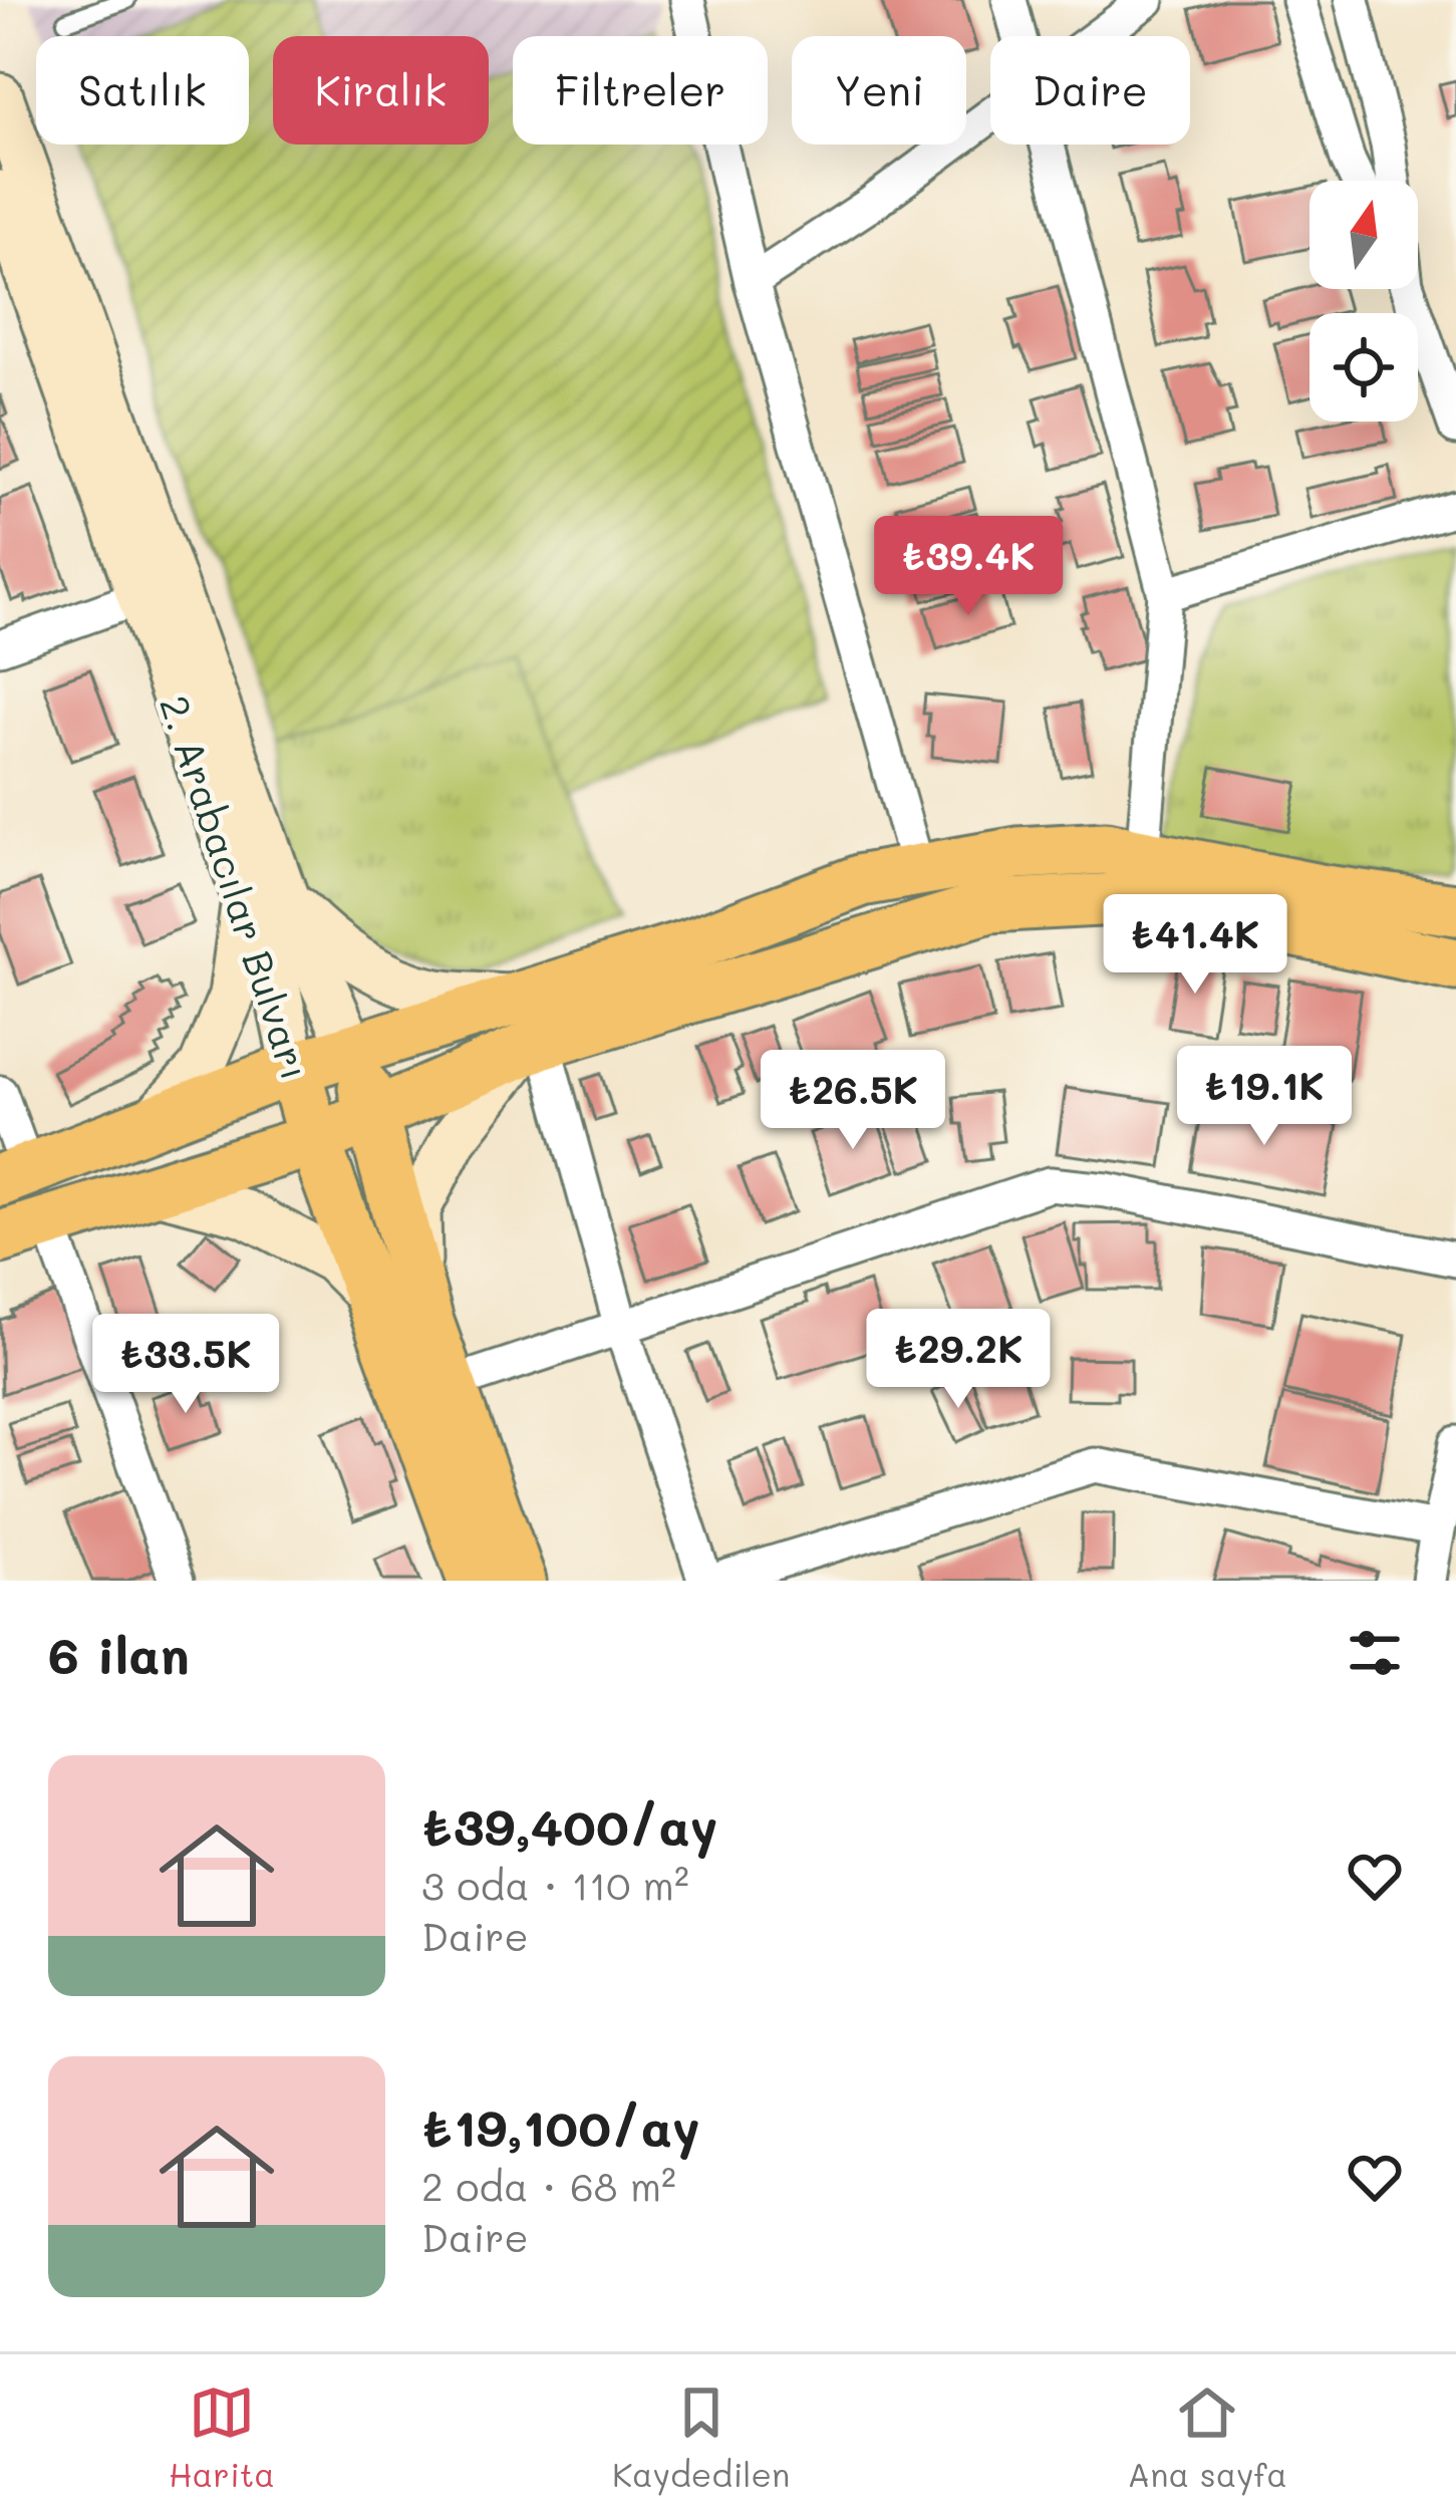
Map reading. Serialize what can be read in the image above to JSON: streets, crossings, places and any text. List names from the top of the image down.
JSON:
{
  "streets": {
    "main road": ["2. Arabacılar Bulvarı"]
  },
  "north": "top",
  "page": {
    "chip": [
      "Satılık",
      "Kiralık",
      "Filtreler",
      "Yeni",
      "Daire"
    ],
    "price": [
      "₺39.4K",
      "₺41.4K",
      "₺19.1K",
      "₺26.5K",
      "₺29.2K",
      "₺33.5K"
    ],
    "heading": "6 ilan",
    "list": [
      {
        "name": "₺39,400/ay",
        "note": "3 oda · 110 m² · Daire"
      },
      {
        "name": "₺19,100/ay",
        "note": "2 oda · 68 m² · Daire"
      }
    ],
    "tabs": ["Harita", "Kaydedilen", "Ana sayfa"]
  }
}
